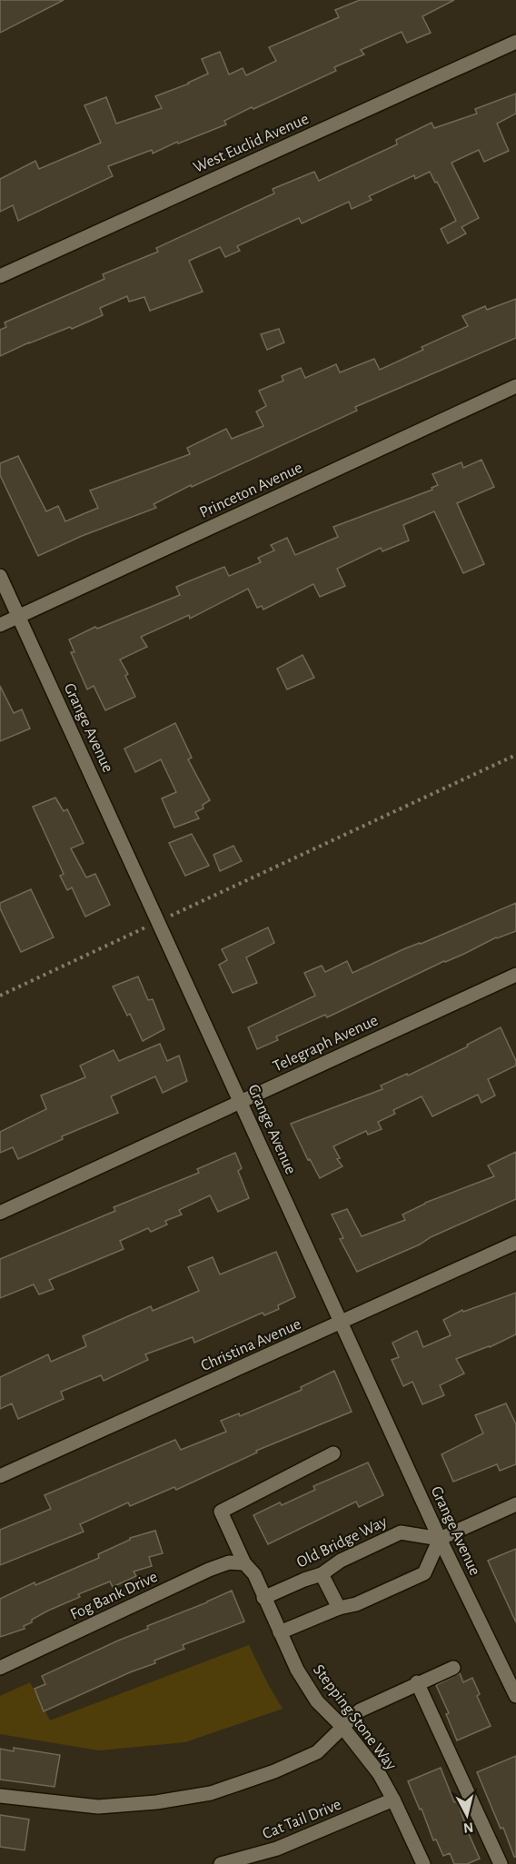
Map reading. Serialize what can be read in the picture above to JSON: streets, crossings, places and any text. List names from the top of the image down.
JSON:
{
  "streets": {
    "street": [
      "West Euclid Avenue",
      "Princeton Avenue",
      "Grange Avenue",
      "Telegraph Avenue",
      "Christina Avenue",
      "Old Bridge Way",
      "Fog Bank Drive",
      "Stepping Stone Way",
      "Cat Tail Drive"
    ]
  },
  "crossings": [
    ["Princeton Avenue", "Grange Avenue"],
    ["Grange Avenue", "Telegraph Avenue"],
    ["Grange Avenue", "Christina Avenue"],
    ["Grange Avenue", "Old Bridge Way"],
    ["Old Bridge Way", "Stepping Stone Way"],
    ["Fog Bank Drive", "Stepping Stone Way"],
    ["Stepping Stone Way", "Cat Tail Drive"]
  ],
  "north": "bottom"
}
